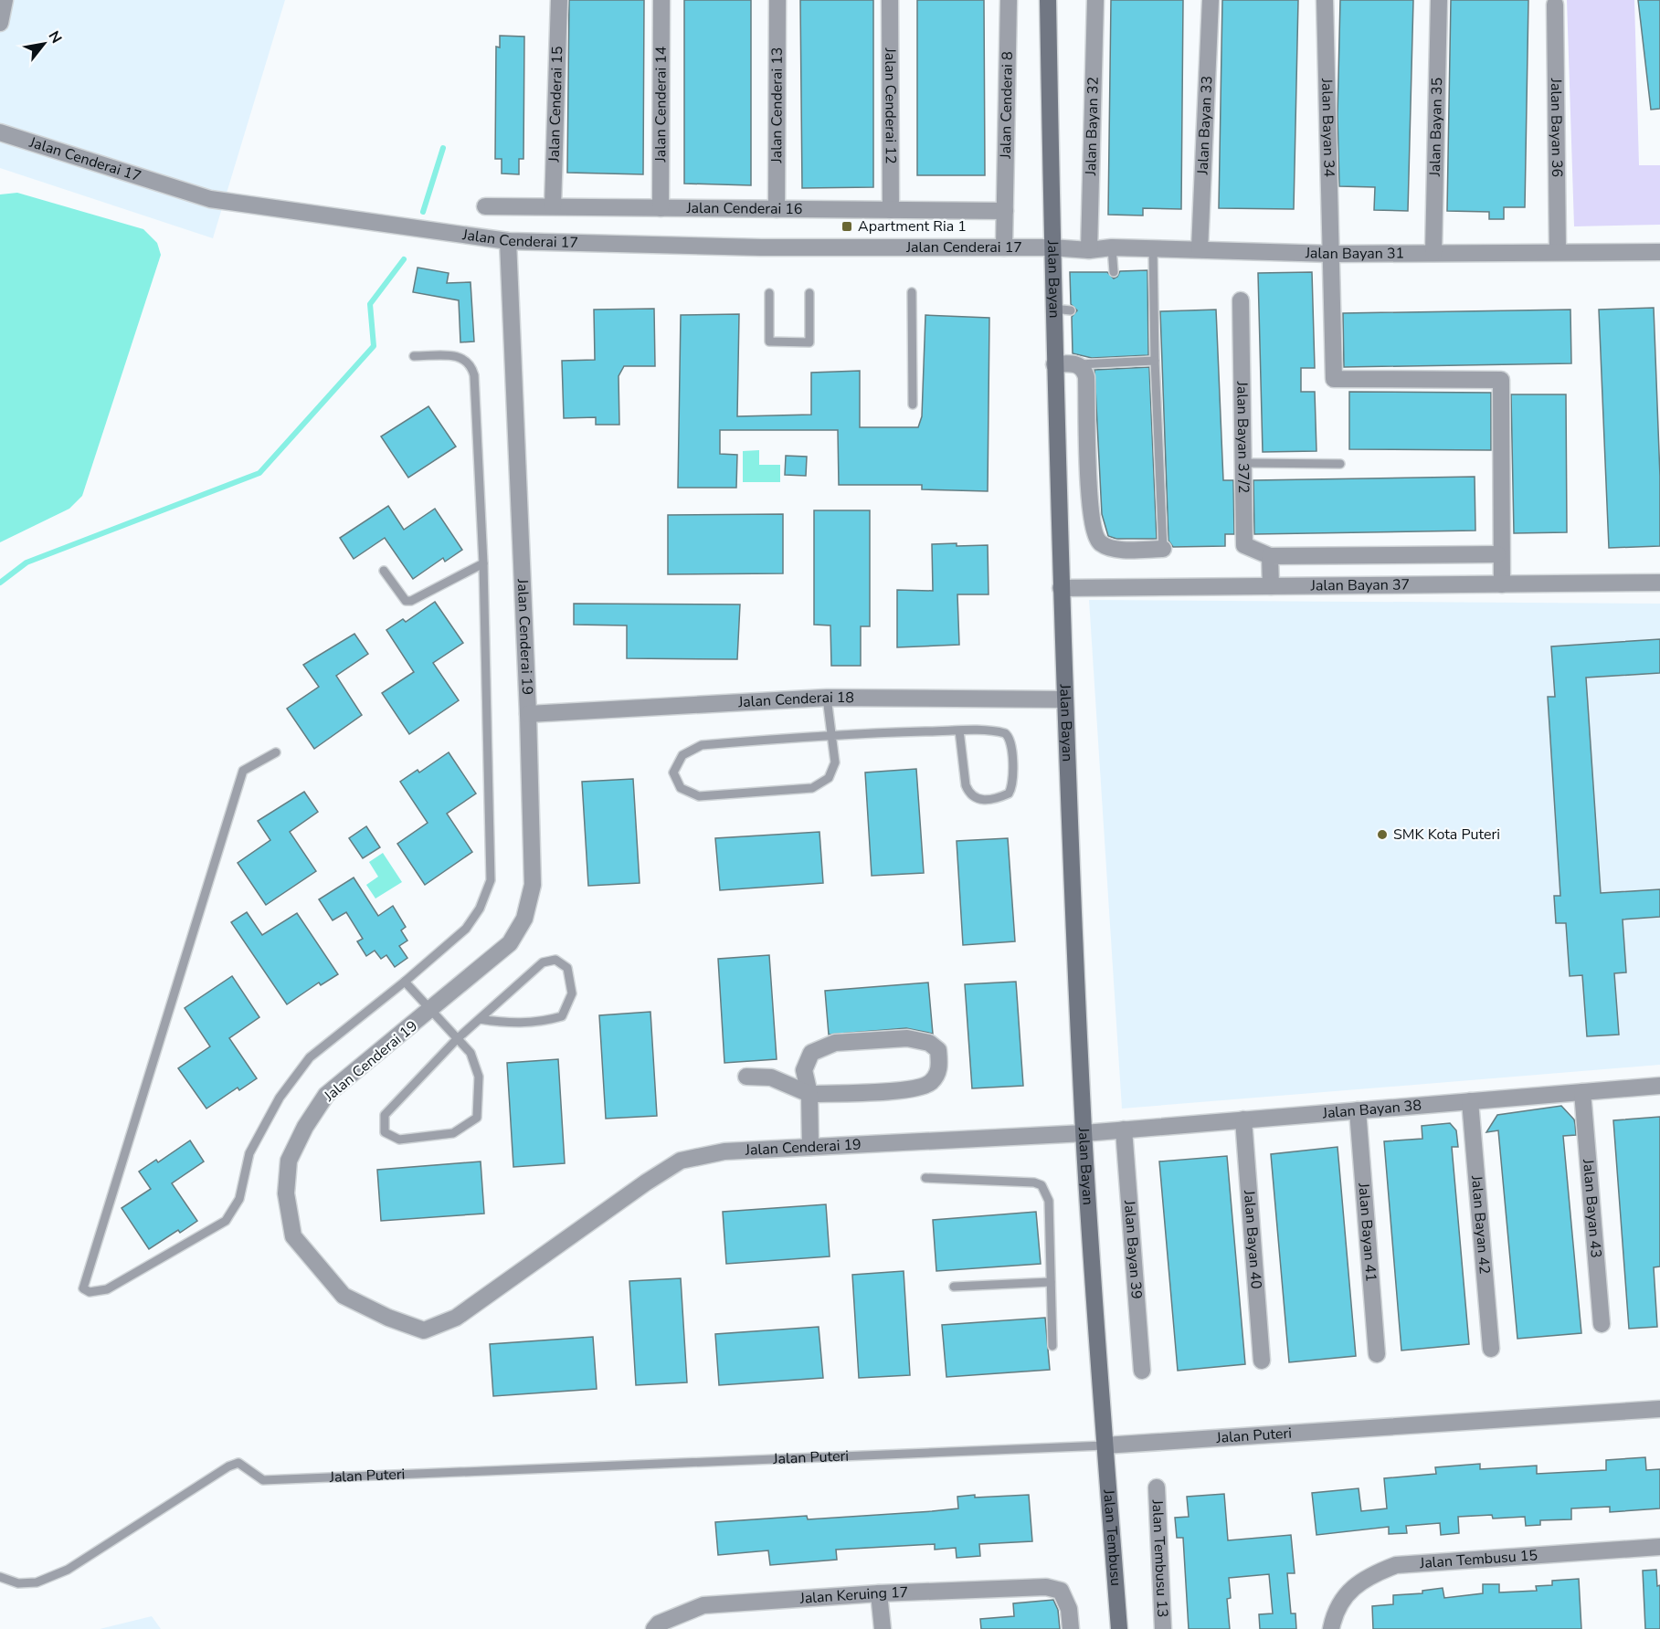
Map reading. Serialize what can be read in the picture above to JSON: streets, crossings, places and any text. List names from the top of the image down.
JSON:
{
  "streets": {
    "street": [
      "Jalan Cenderai 15",
      "Jalan Cenderai 14",
      "Jalan Cenderai 13",
      "Jalan Cenderai 12",
      "Jalan Cenderai 8",
      "Jalan Bayan 33",
      "Jalan Bayan 32",
      "Jalan Bayan 34",
      "Jalan Bayan 35",
      "Jalan Bayan 36",
      "Jalan Cenderai 17",
      "Jalan Cenderai 16",
      "Jalan Bayan 31",
      "Jalan Bayan",
      "Jalan Bayan 37/2",
      "Jalan Bayan 37",
      "Jalan Cenderai 19",
      "Jalan Cenderai 18",
      "Jalan Bayan 38",
      "Jalan Bayan 43",
      "Jalan Bayan 42",
      "Jalan Bayan 41",
      "Jalan Bayan 40",
      "Jalan Bayan 39",
      "Jalan Puteri",
      "Jalan Tembusu",
      "Jalan Tembusu 13",
      "Jalan Tembusu 15",
      "Jalan Keruing 17"
    ]
  },
  "crossings": [
    ["Jalan Cenderai 15", "Jalan Cenderai 16"],
    ["Jalan Cenderai 14", "Jalan Cenderai 16"],
    ["Jalan Cenderai 13", "Jalan Cenderai 16"],
    ["Jalan Cenderai 12", "Jalan Cenderai 16"],
    ["Jalan Cenderai 8", "Jalan Cenderai 17"],
    ["Jalan Cenderai 8", "Jalan Cenderai 16"],
    ["Jalan Bayan 33", "Jalan Bayan 31"],
    ["Jalan Bayan 32", "Jalan Bayan 31"],
    ["Jalan Bayan 34", "Jalan Bayan 31"],
    ["Jalan Bayan 34", "Jalan Bayan 37"],
    ["Jalan Bayan 35", "Jalan Bayan 31"],
    ["Jalan Bayan 36", "Jalan Bayan 31"],
    ["Jalan Cenderai 17", "Jalan Bayan 31"],
    ["Jalan Cenderai 17", "Jalan Bayan"],
    ["Jalan Cenderai 17", "Jalan Cenderai 19"],
    ["Jalan Bayan 31", "Jalan Bayan"],
    ["Jalan Bayan", "Jalan Bayan 37"],
    ["Jalan Bayan", "Jalan Cenderai 19"],
    ["Jalan Bayan", "Jalan Cenderai 18"],
    ["Jalan Bayan", "Jalan Bayan 38"],
    ["Jalan Bayan", "Jalan Puteri"],
    ["Jalan Bayan", "Jalan Tembusu"],
    ["Jalan Cenderai 19", "Jalan Cenderai 18"],
    ["Jalan Cenderai 19", "Jalan Bayan 38"],
    ["Jalan Bayan 38", "Jalan Bayan 43"],
    ["Jalan Bayan 38", "Jalan Bayan 42"],
    ["Jalan Bayan 38", "Jalan Bayan 41"],
    ["Jalan Bayan 38", "Jalan Bayan 40"],
    ["Jalan Bayan 38", "Jalan Bayan 39"],
    ["Jalan Puteri", "Jalan Tembusu"]
  ],
  "places": {
    "transit": ["Apartment Ria 1"],
    "other": ["SMK Kota Puteri"]
  },
  "north": "top right"
}
